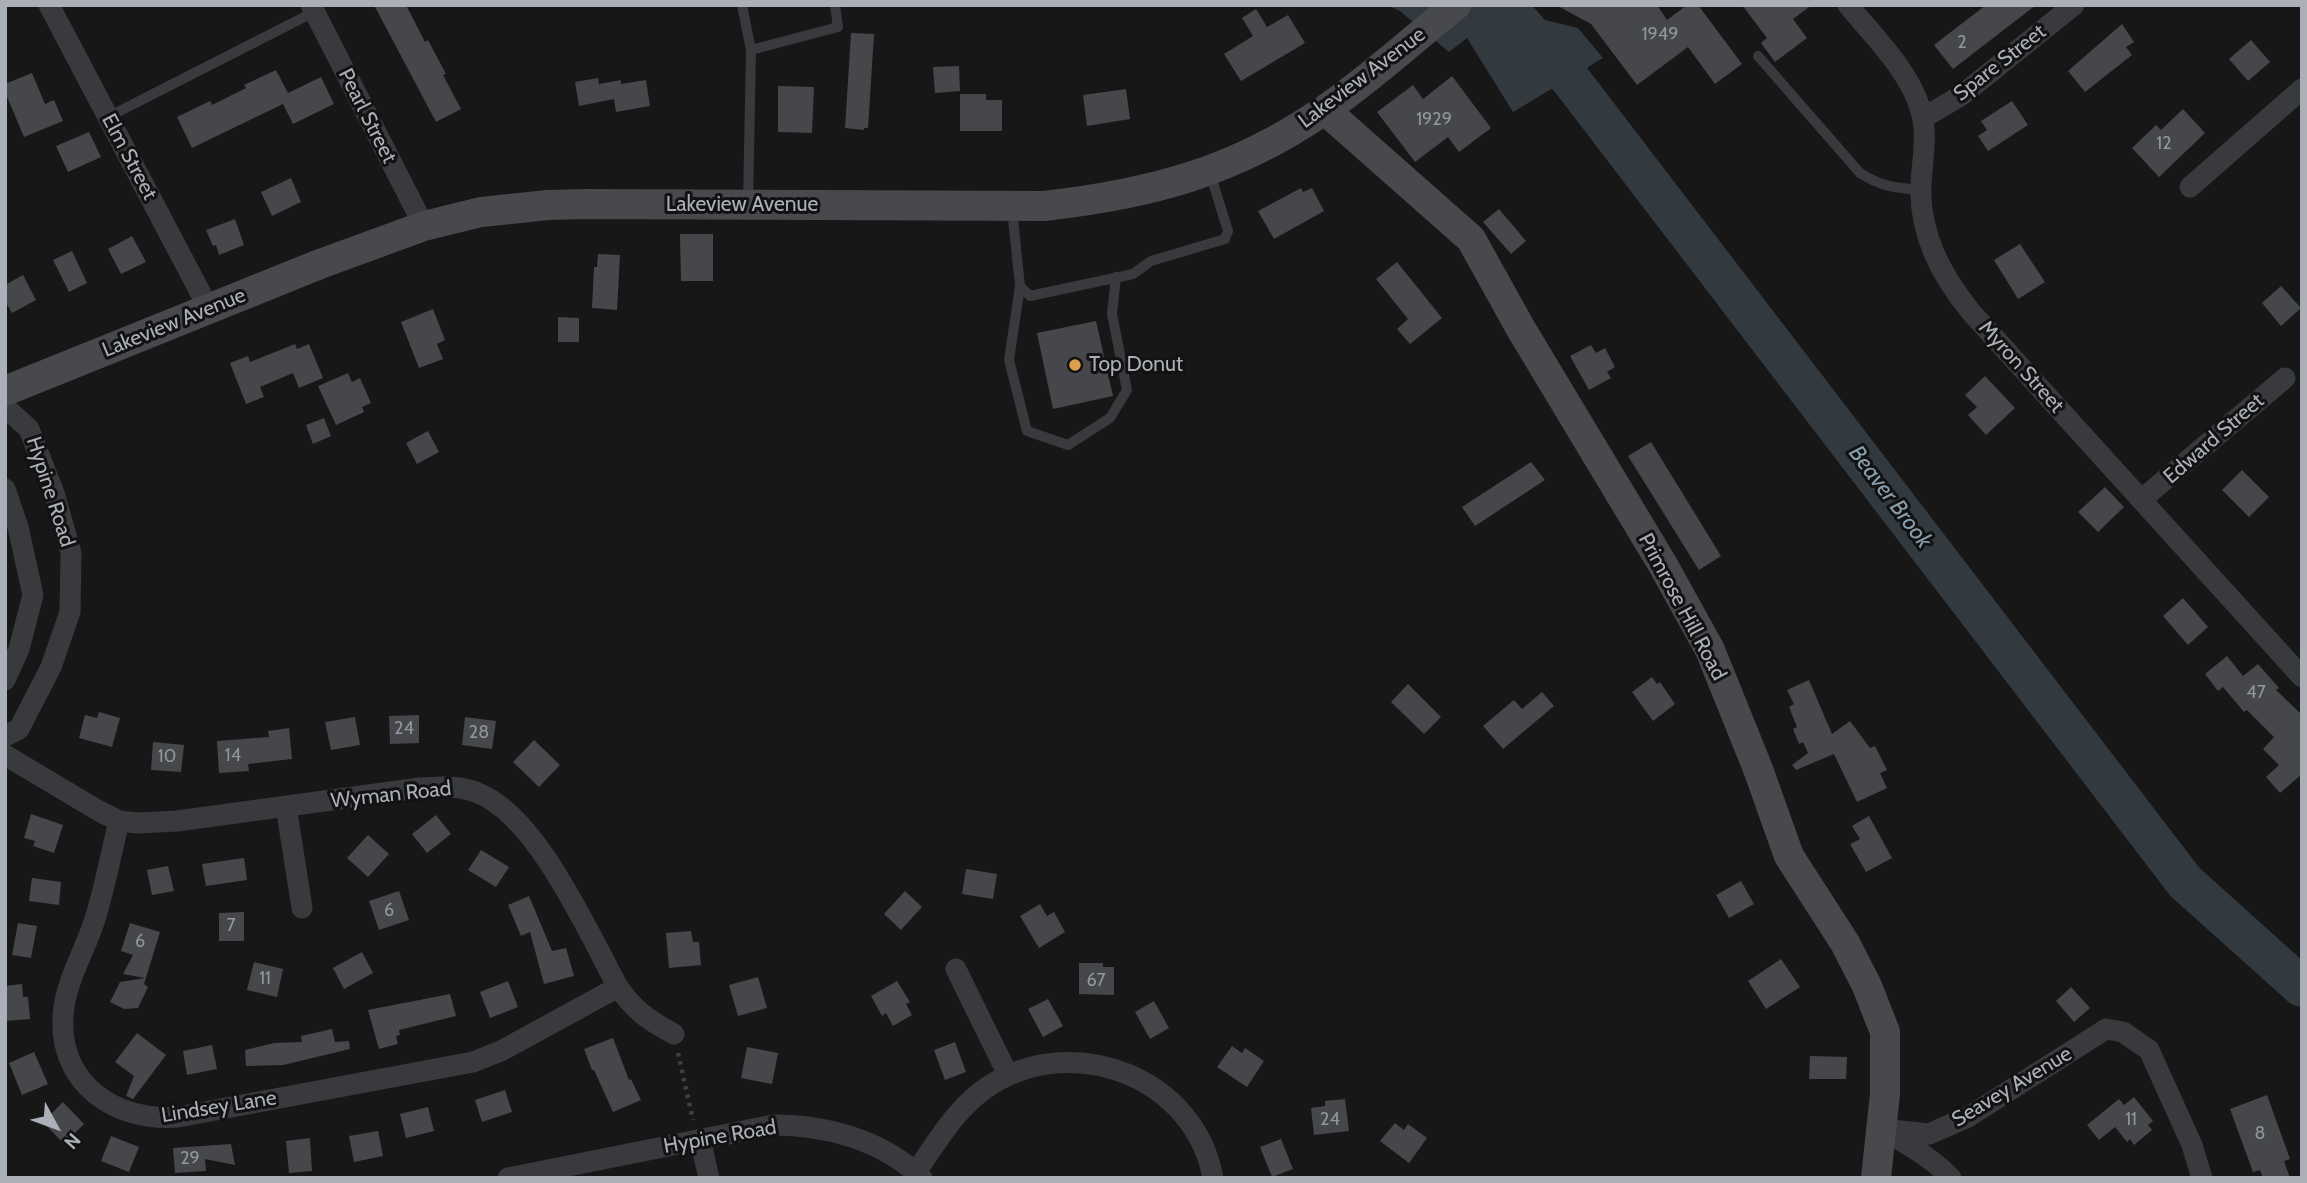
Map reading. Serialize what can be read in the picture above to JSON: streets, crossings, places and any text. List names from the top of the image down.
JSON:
{
  "streets": {
    "main road": ["Lakeview Avenue", "Primrose Hill Road"],
    "street": [
      "Spare Street",
      "Pearl Street",
      "Elm Street",
      "Myron Street",
      "Edward Street",
      "Hypine Road",
      "Wyman Road",
      "Seavey Avenue",
      "Lindsey Lane"
    ]
  },
  "crossings": [
    ["Spare Street", "Myron Street"],
    ["Lakeview Avenue", "Pearl Street"],
    ["Lakeview Avenue", "Elm Street"],
    ["Lakeview Avenue", "Primrose Hill Road"],
    ["Myron Street", "Edward Street"],
    ["Primrose Hill Road", "Seavey Avenue"],
    ["Wyman Road", "Lindsey Lane"]
  ],
  "water": ["Beaver Brook"],
  "places": ["Top Donut"],
  "house_numbers": [
    "1949",
    "2",
    "1929",
    "12",
    "47",
    "24",
    "28",
    "14",
    "10",
    "6",
    "7",
    "6",
    "11",
    "67",
    "24",
    "11",
    "8",
    "29"
  ],
  "north": "bottom right"
}
